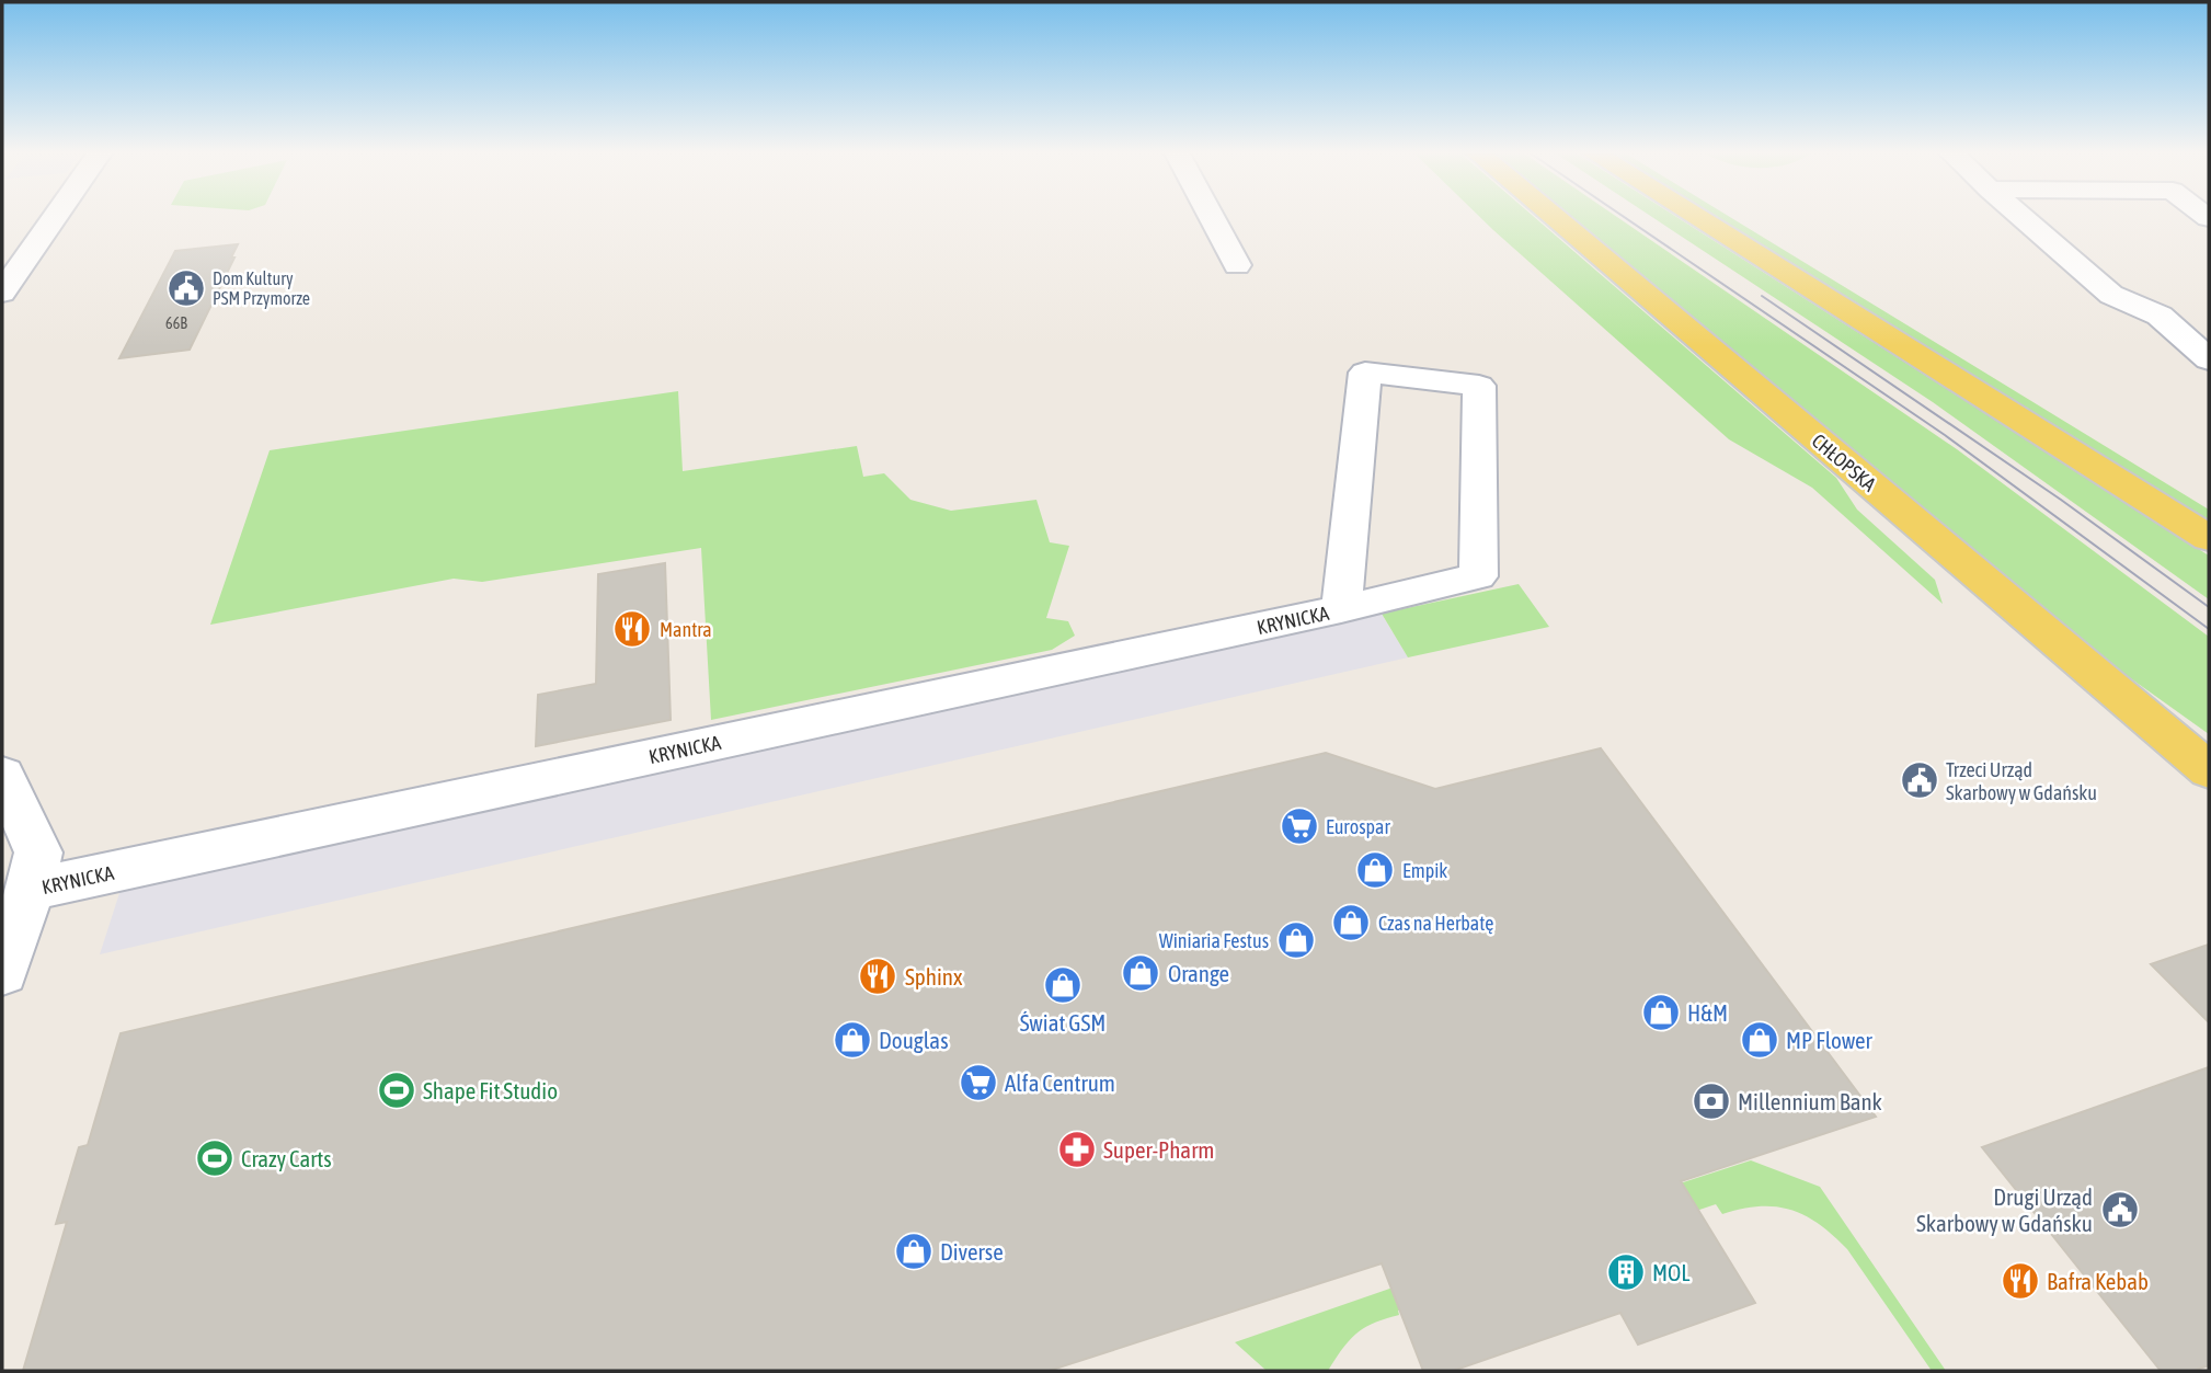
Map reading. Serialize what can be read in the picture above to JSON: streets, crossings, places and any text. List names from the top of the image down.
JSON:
{
  "streets": {
    "main road": ["CHŁOPSKA"],
    "street": ["KRYNICKA"]
  },
  "places": {
    "public building": ["Dom Kultury PSM Przymorze", "Trzeci Urząd Skarbowy w Gdańsku", "Drugi Urząd Skarbowy w Gdańsku"],
    "restaurant": ["Mantra", "Sphinx", "Bafra Kebab"],
    "supermarket": ["Eurospar", "Alfa Centrum"],
    "shop": [
      "Empik",
      "Czas na Herbatę",
      "Winiaria Festus",
      "Orange",
      "Świat GSM",
      "H&M",
      "Douglas",
      "MP Flower",
      "Diverse"
    ],
    "sports": ["Shape Fit Studio", "Crazy Carts"],
    "bank": ["Millennium Bank"],
    "pharmacy": ["Super-Pharm"],
    "building": ["MOL"]
  },
  "house_numbers": ["66B"]
}
